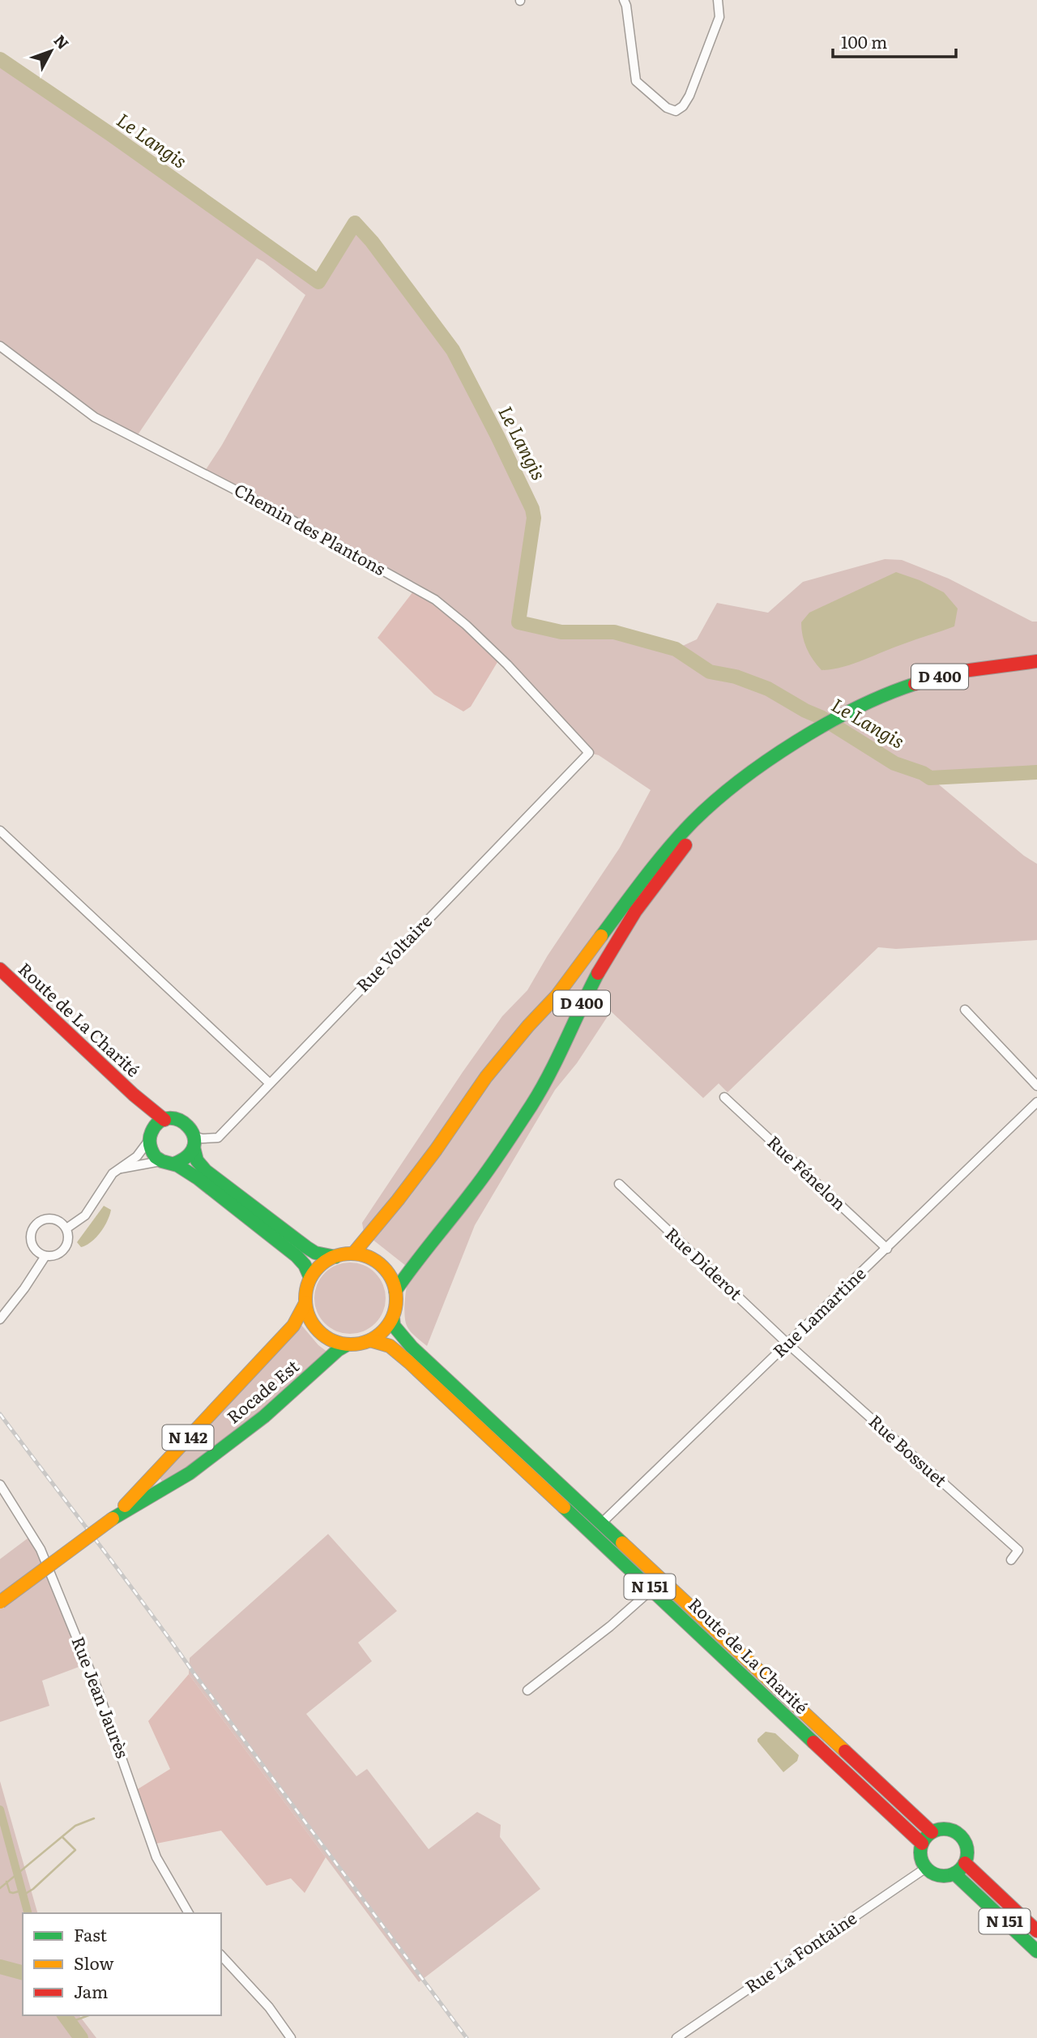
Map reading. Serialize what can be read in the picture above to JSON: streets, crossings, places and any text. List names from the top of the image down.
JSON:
{
  "streets": {
    "main road": [
      "D 400",
      "Route de La Charité",
      "Rocade Est",
      "N 142",
      "N 151"
    ],
    "street": [
      "Chemin des Plantons",
      "Rue Voltaire",
      "Rue Fénelon",
      "Rue Diderot",
      "Rue Lamartine",
      "Rue Bossuet",
      "Rue Jean Jaurès",
      "Rue La Fontaine"
    ]
  },
  "crossings": [
    ["Chemin des Plantons", "Rue Voltaire"],
    ["D 400", "Route de La Charité"],
    ["D 400", "Rocade Est"],
    ["Rue Voltaire", "Route de La Charité"],
    ["Route de La Charité", "Rue Lamartine"],
    ["Route de La Charité", "Rocade Est"],
    ["Route de La Charité", "N 151"],
    ["Route de La Charité", "Rue La Fontaine"],
    ["Rue Fénelon", "Rue Lamartine"],
    ["Rue Diderot", "Rue Lamartine"],
    ["Rue Diderot", "Rue Bossuet"],
    ["Rue Lamartine", "Rue Bossuet"],
    ["N 151", "Rue La Fontaine"]
  ],
  "water": ["Le Langis"],
  "legend": ["Fast", "Slow", "Jam"],
  "scale_bar": "100 m",
  "north": "top right"
}
